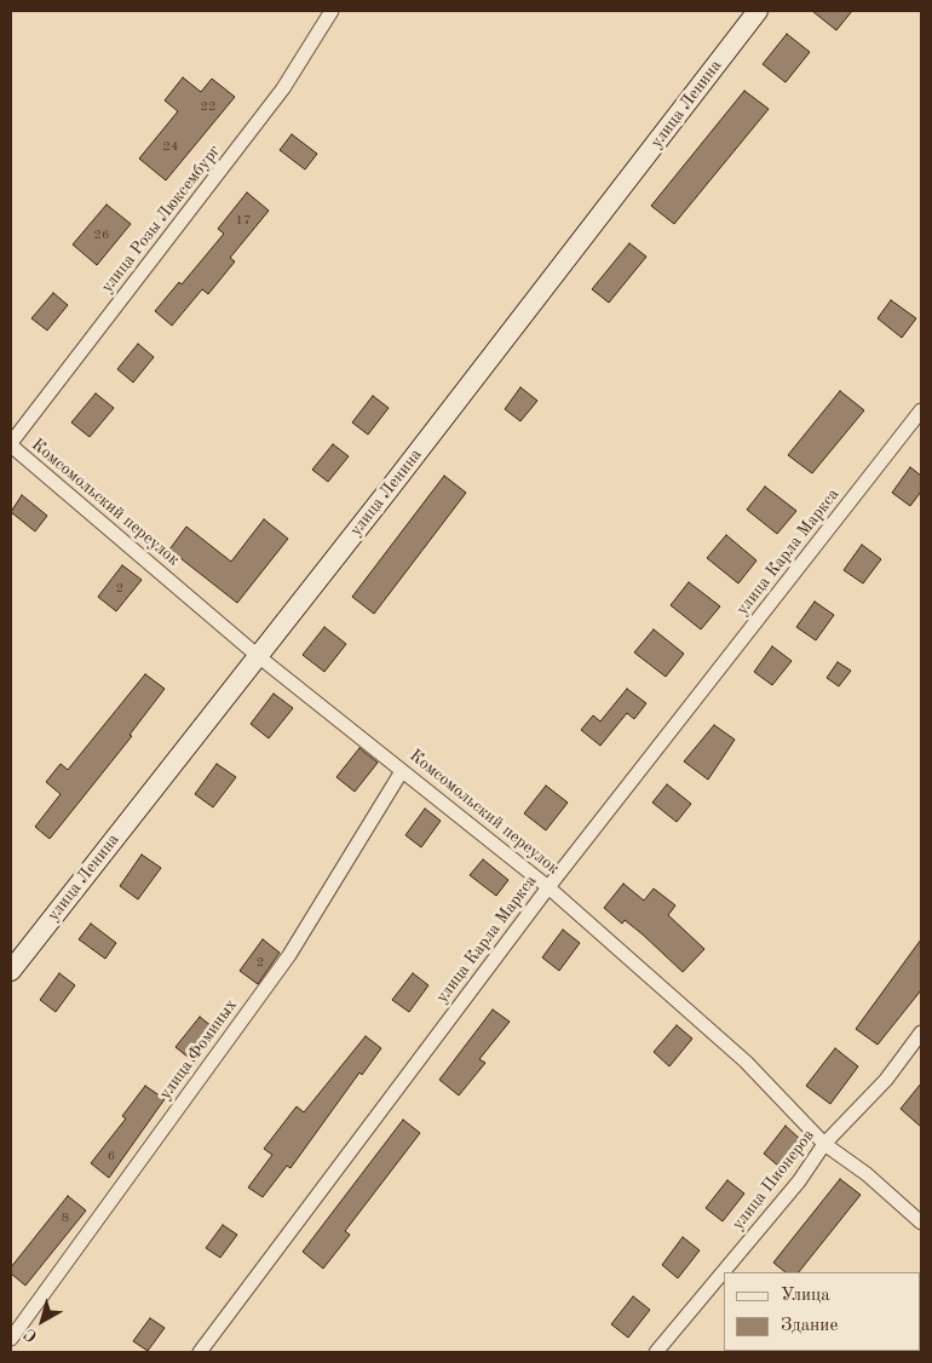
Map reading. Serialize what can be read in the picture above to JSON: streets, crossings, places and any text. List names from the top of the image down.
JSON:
{
  "streets": {
    "main road": ["улица Ленина"],
    "street": [
      "улица Розы Люксембург",
      "Комсомольский переулок",
      "улица Карла Маркса",
      "улица Фоминых",
      "улица Пионеров"
    ]
  },
  "crossings": [
    ["улица Ленина", "Комсомольский переулок"],
    ["улица Розы Люксембург", "Комсомольский переулок"],
    ["Комсомольский переулок", "улица Карла Маркса"],
    ["Комсомольский переулок", "улица Фоминых"],
    ["Комсомольский переулок", "улица Пионеров"]
  ],
  "house_numbers": [
    "22",
    "24",
    "17",
    "26",
    "2",
    "2",
    "6",
    "8"
  ],
  "legend": ["Улица", "Здание"],
  "north": "bottom left"
}
